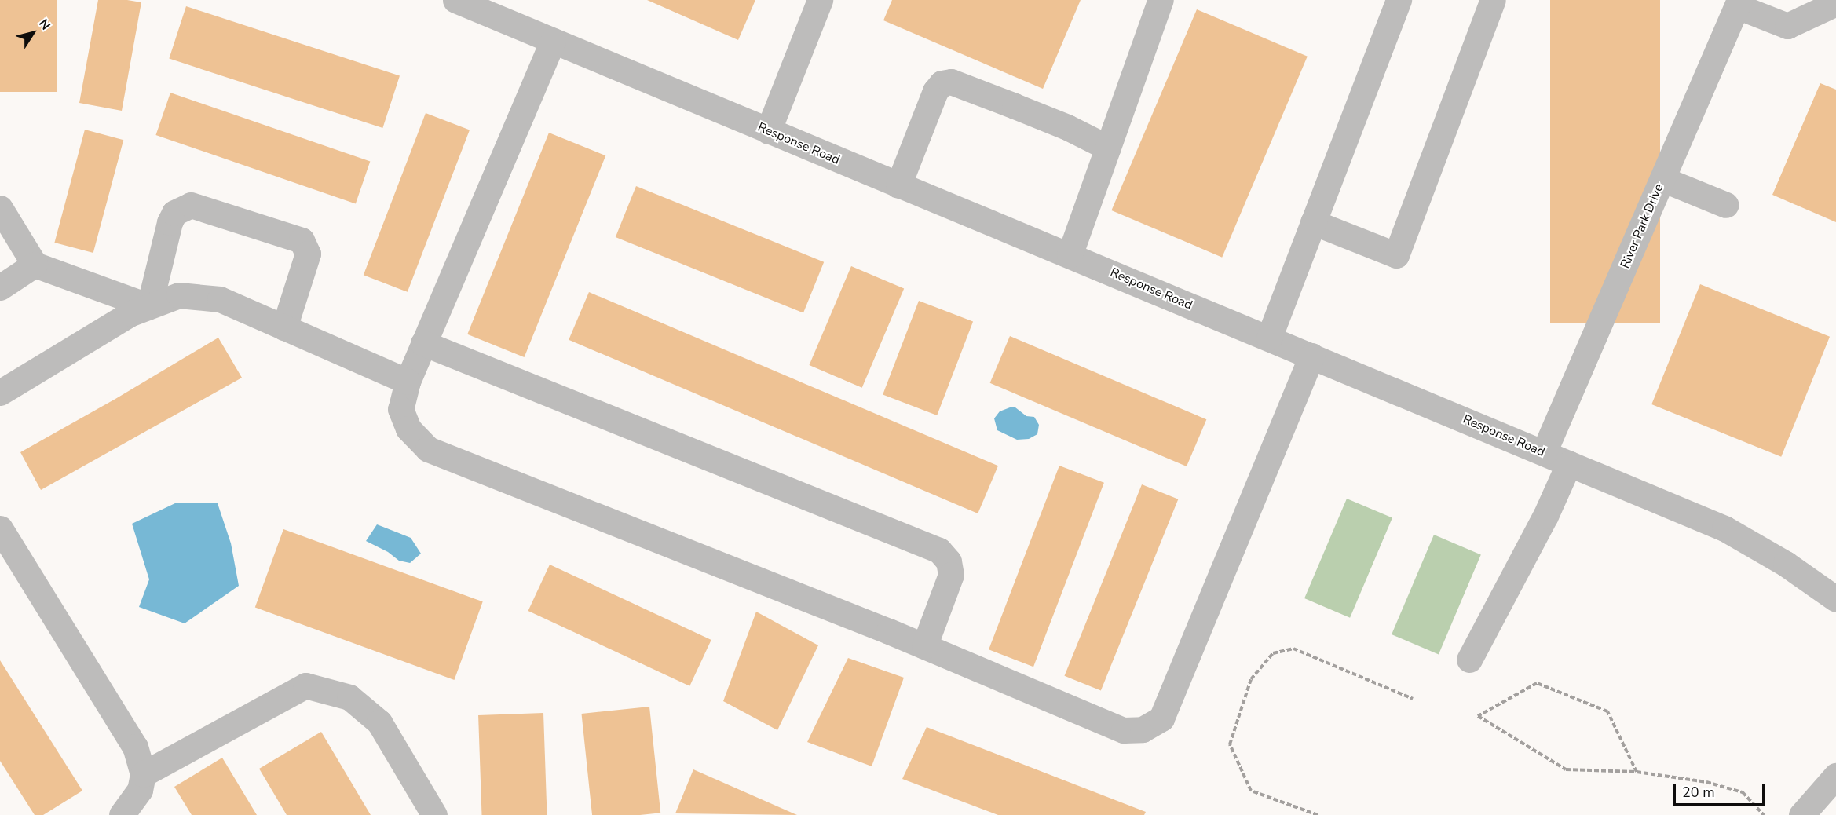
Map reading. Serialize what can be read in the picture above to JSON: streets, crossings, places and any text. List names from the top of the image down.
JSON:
{
  "streets": {
    "street": ["Response Road", "River Park Drive"]
  },
  "crossings": [
    ["Response Road", "River Park Drive"]
  ],
  "scale_bar": "20 m",
  "north": "top right"
}
